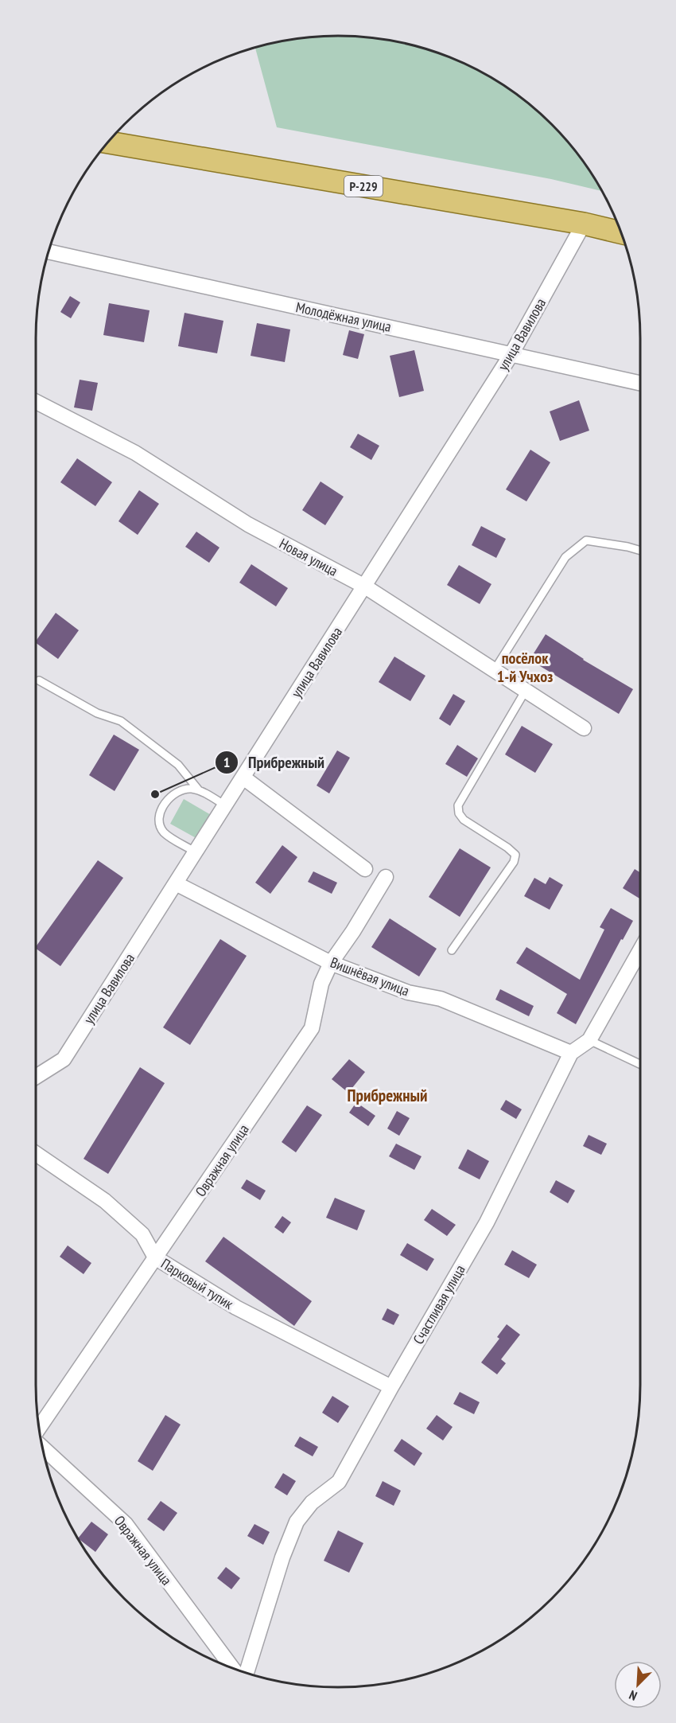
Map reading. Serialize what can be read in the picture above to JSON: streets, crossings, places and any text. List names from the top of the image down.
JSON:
{
  "streets": {
    "main road": ["Р-229"],
    "street": [
      "Молодёжная улица",
      "улица Вавилова",
      "Новая улица",
      "Вишнёвая улица",
      "Овражная улица",
      "Парковый тупик",
      "Счастливая улица"
    ]
  },
  "crossings": [
    ["Р-229", "улица Вавилова"],
    ["Молодёжная улица", "улица Вавилова"],
    ["улица Вавилова", "Новая улица"],
    ["улица Вавилова", "Вишнёвая улица"],
    ["Вишнёвая улица", "Овражная улица"],
    ["Вишнёвая улица", "Счастливая улица"],
    ["Овражная улица", "Парковый тупик"],
    ["Парковый тупик", "Счастливая улица"]
  ],
  "districts": ["посёлок 1-й Учхоз", "Прибрежный"],
  "places": ["Прибрежный"],
  "north": "bottom left"
}
